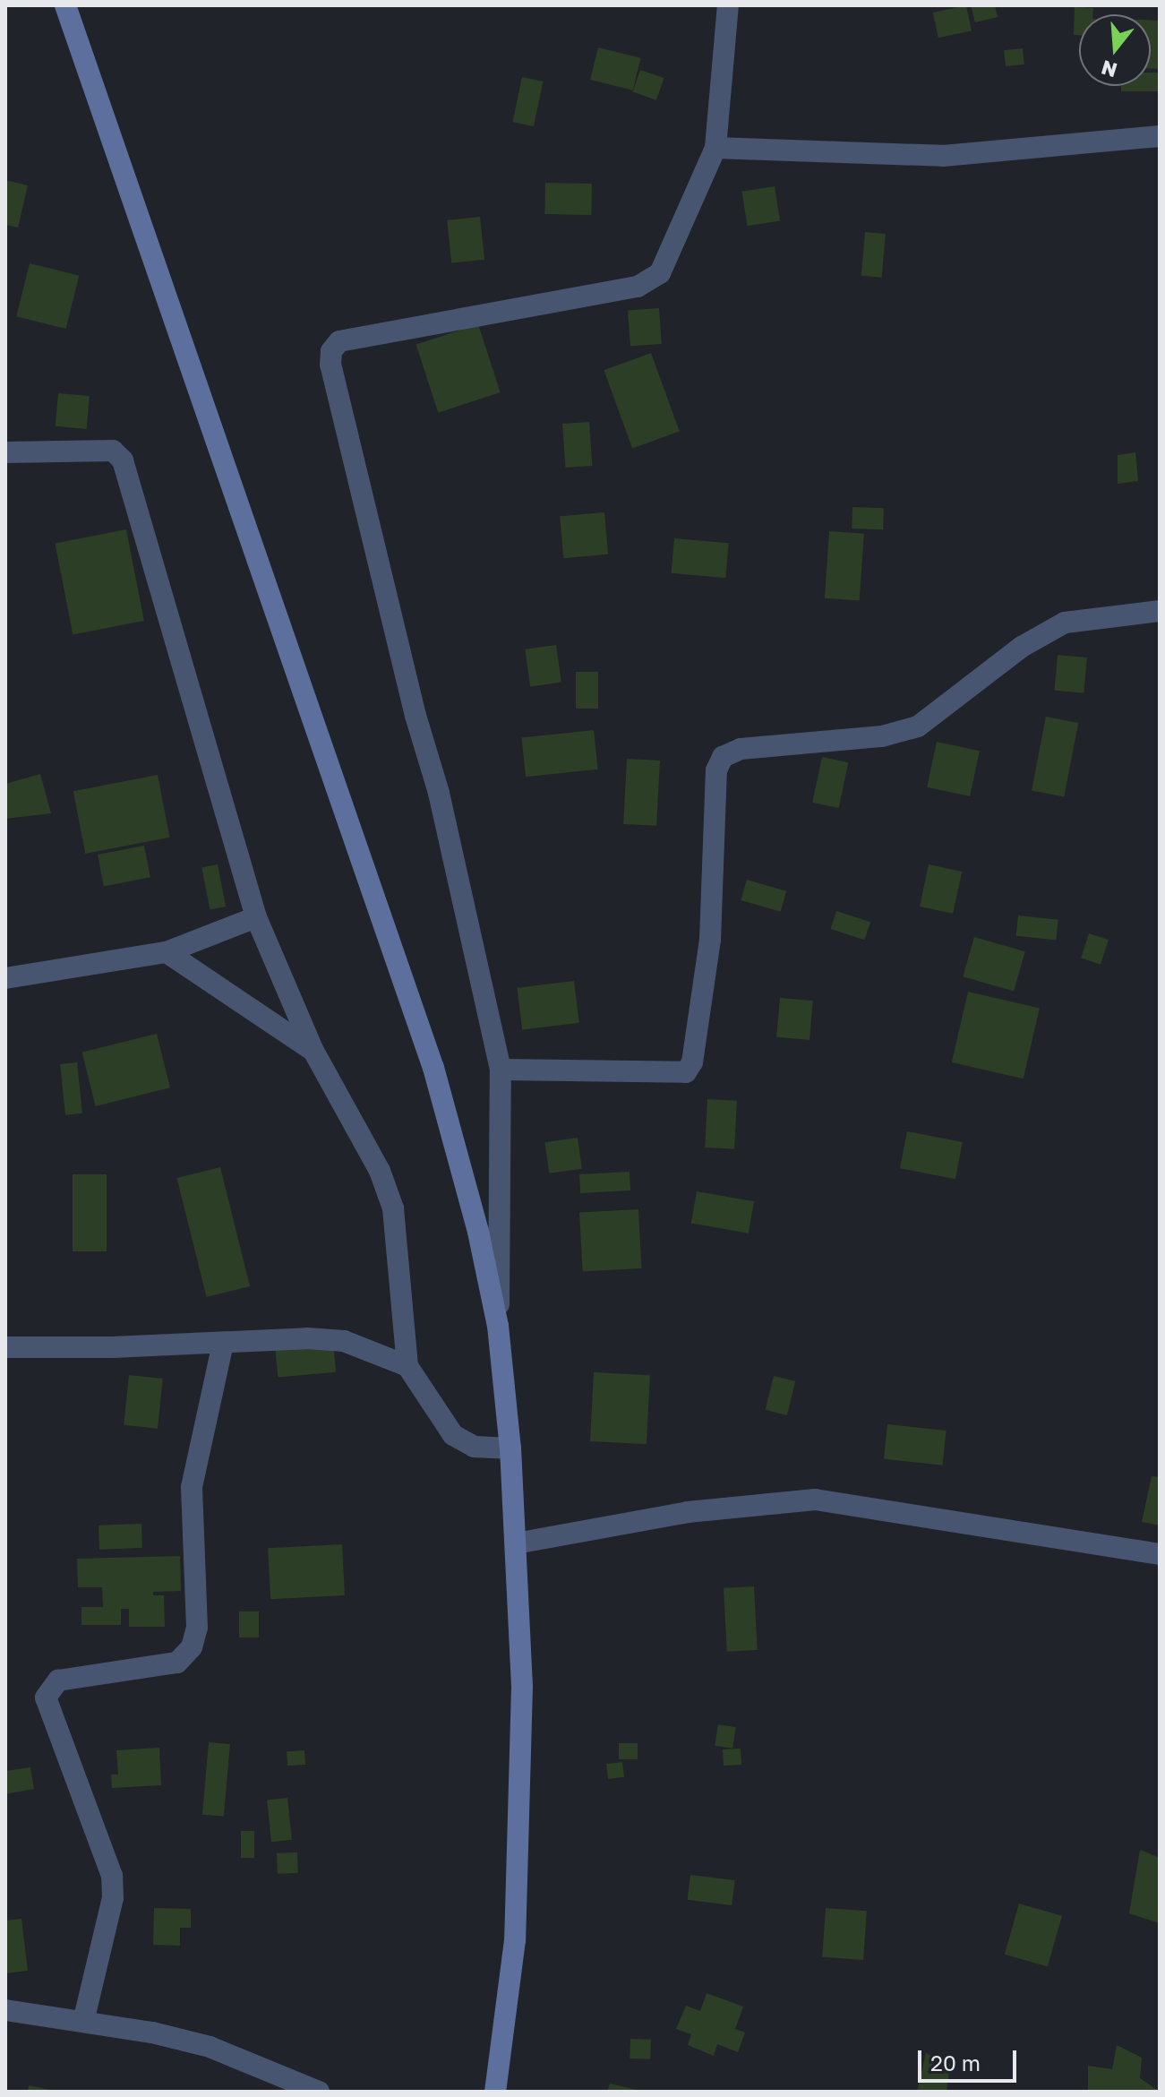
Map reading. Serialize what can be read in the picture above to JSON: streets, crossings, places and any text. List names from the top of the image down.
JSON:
{
  "scale_bar": "20 m",
  "north": "bottom"
}
